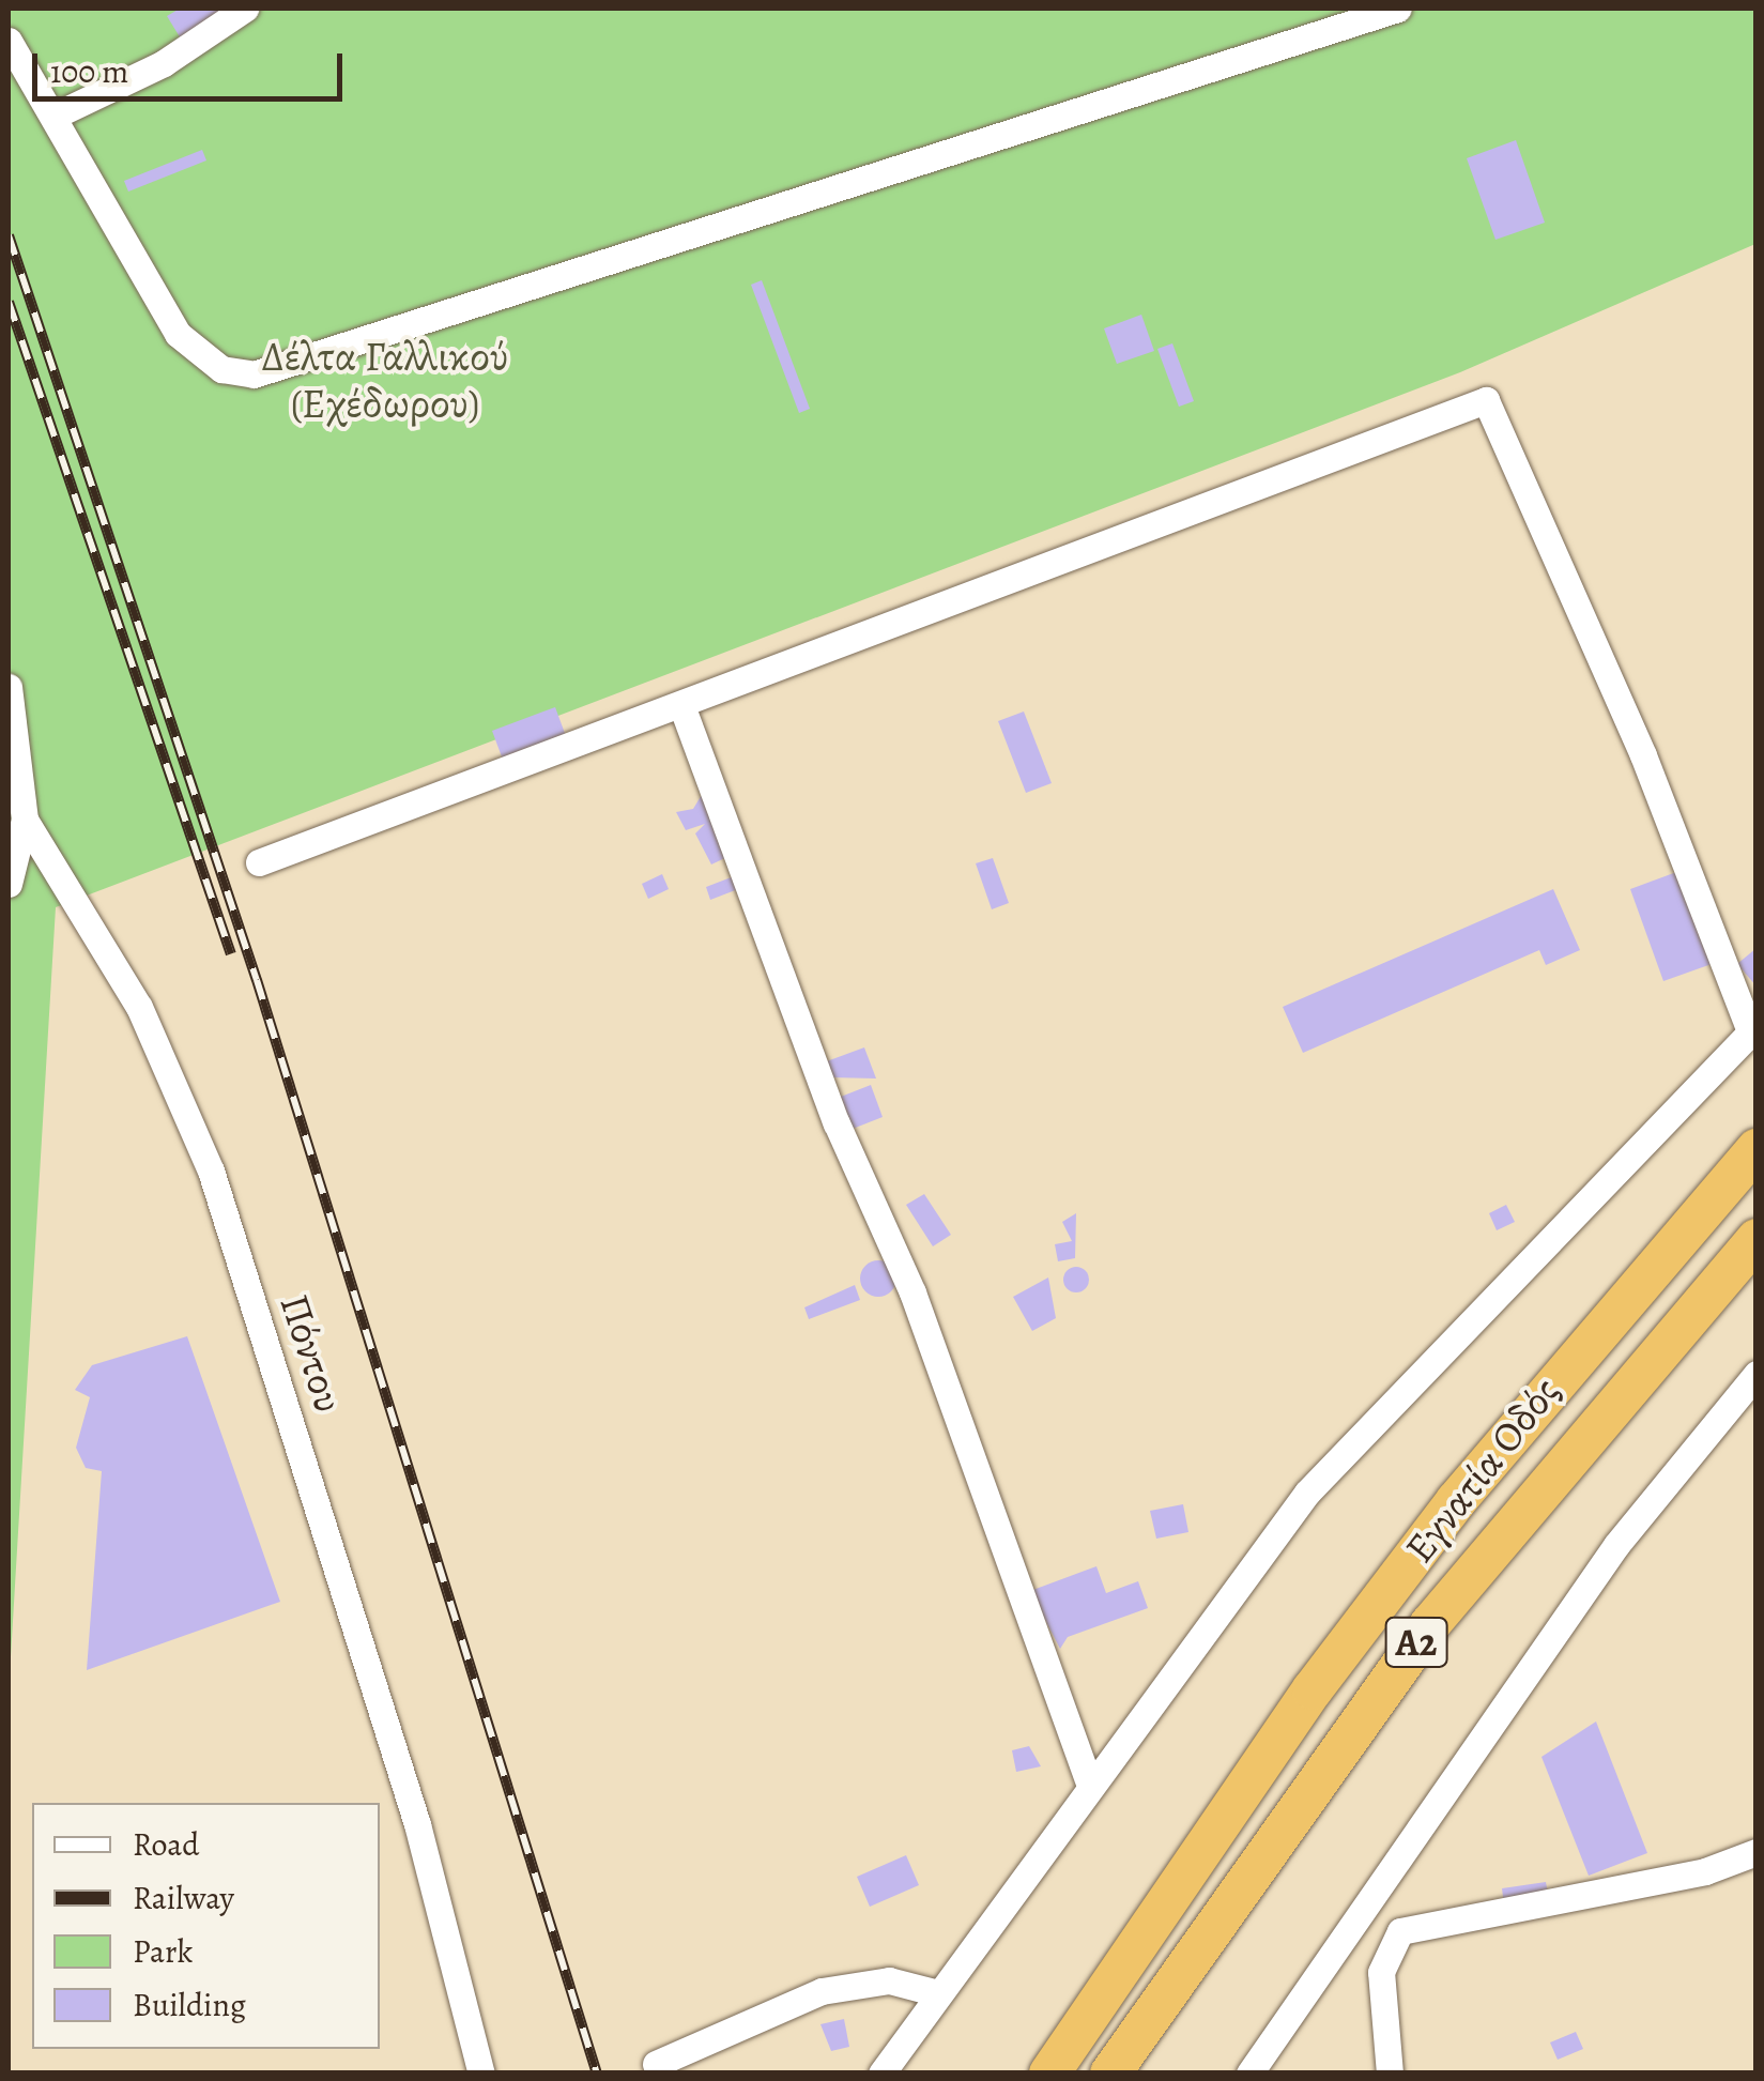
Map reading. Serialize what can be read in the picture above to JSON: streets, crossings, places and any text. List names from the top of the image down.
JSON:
{
  "streets": {
    "highway": ["Εγνατία Οδός", "Α2"],
    "street": ["Πόντου"]
  },
  "parks": ["Δέλτα Γαλλικού (Εχέδωρου)"],
  "legend": [
    "Road",
    "Railway",
    "Park",
    "Building"
  ],
  "scale_bar": "100 m"
}
